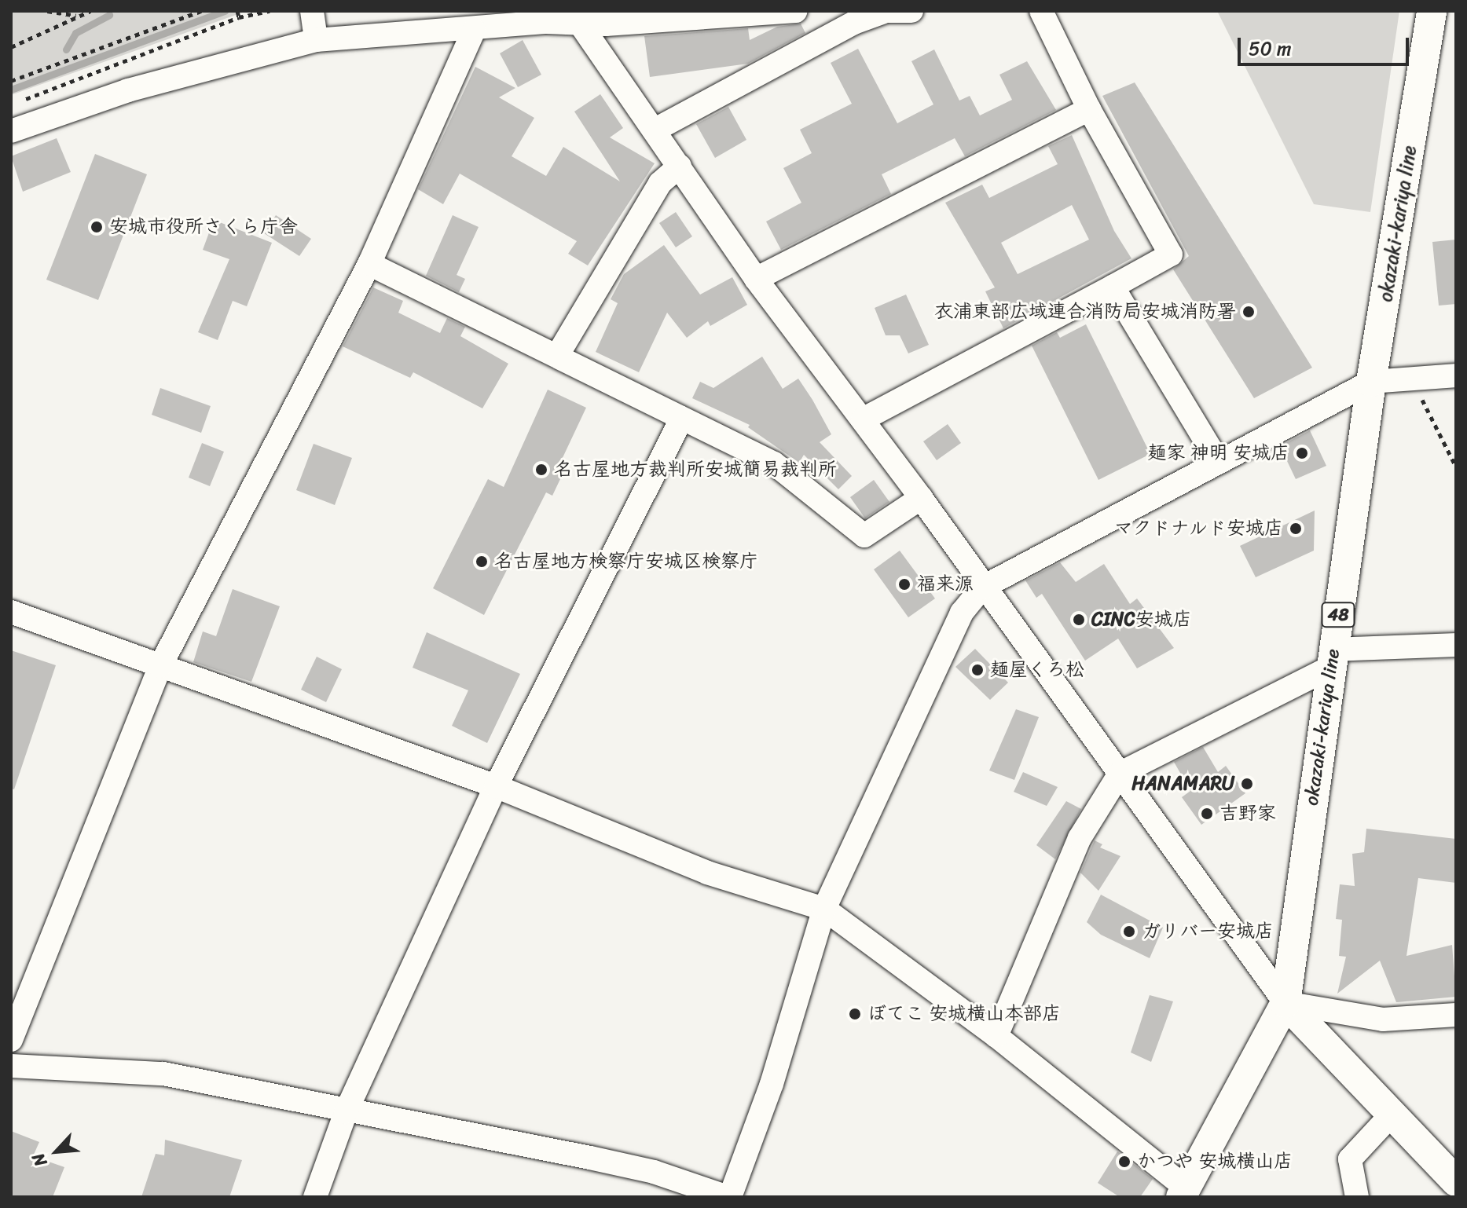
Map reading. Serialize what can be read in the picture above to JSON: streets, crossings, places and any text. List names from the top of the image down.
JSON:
{
  "streets": {
    "main road": ["okazaki-kariya line", "48"]
  },
  "places": [
    "安城市役所さくら庁舎",
    "衣浦東部広域連合消防局安城消防署",
    "麺家 神明 安城店",
    "名古屋地方裁判所安城簡易裁判所",
    "マクドナルド安城店",
    "名古屋地方検察庁安城区検察庁",
    "福来源",
    "CINC安城店",
    "麺屋くろ松",
    "HANAMARU",
    "吉野家",
    "ガリバー安城店",
    "ぼてこ 安城横山本部店",
    "かつや 安城横山店"
  ],
  "scale_bar": "50 m",
  "north": "bottom left"
}
